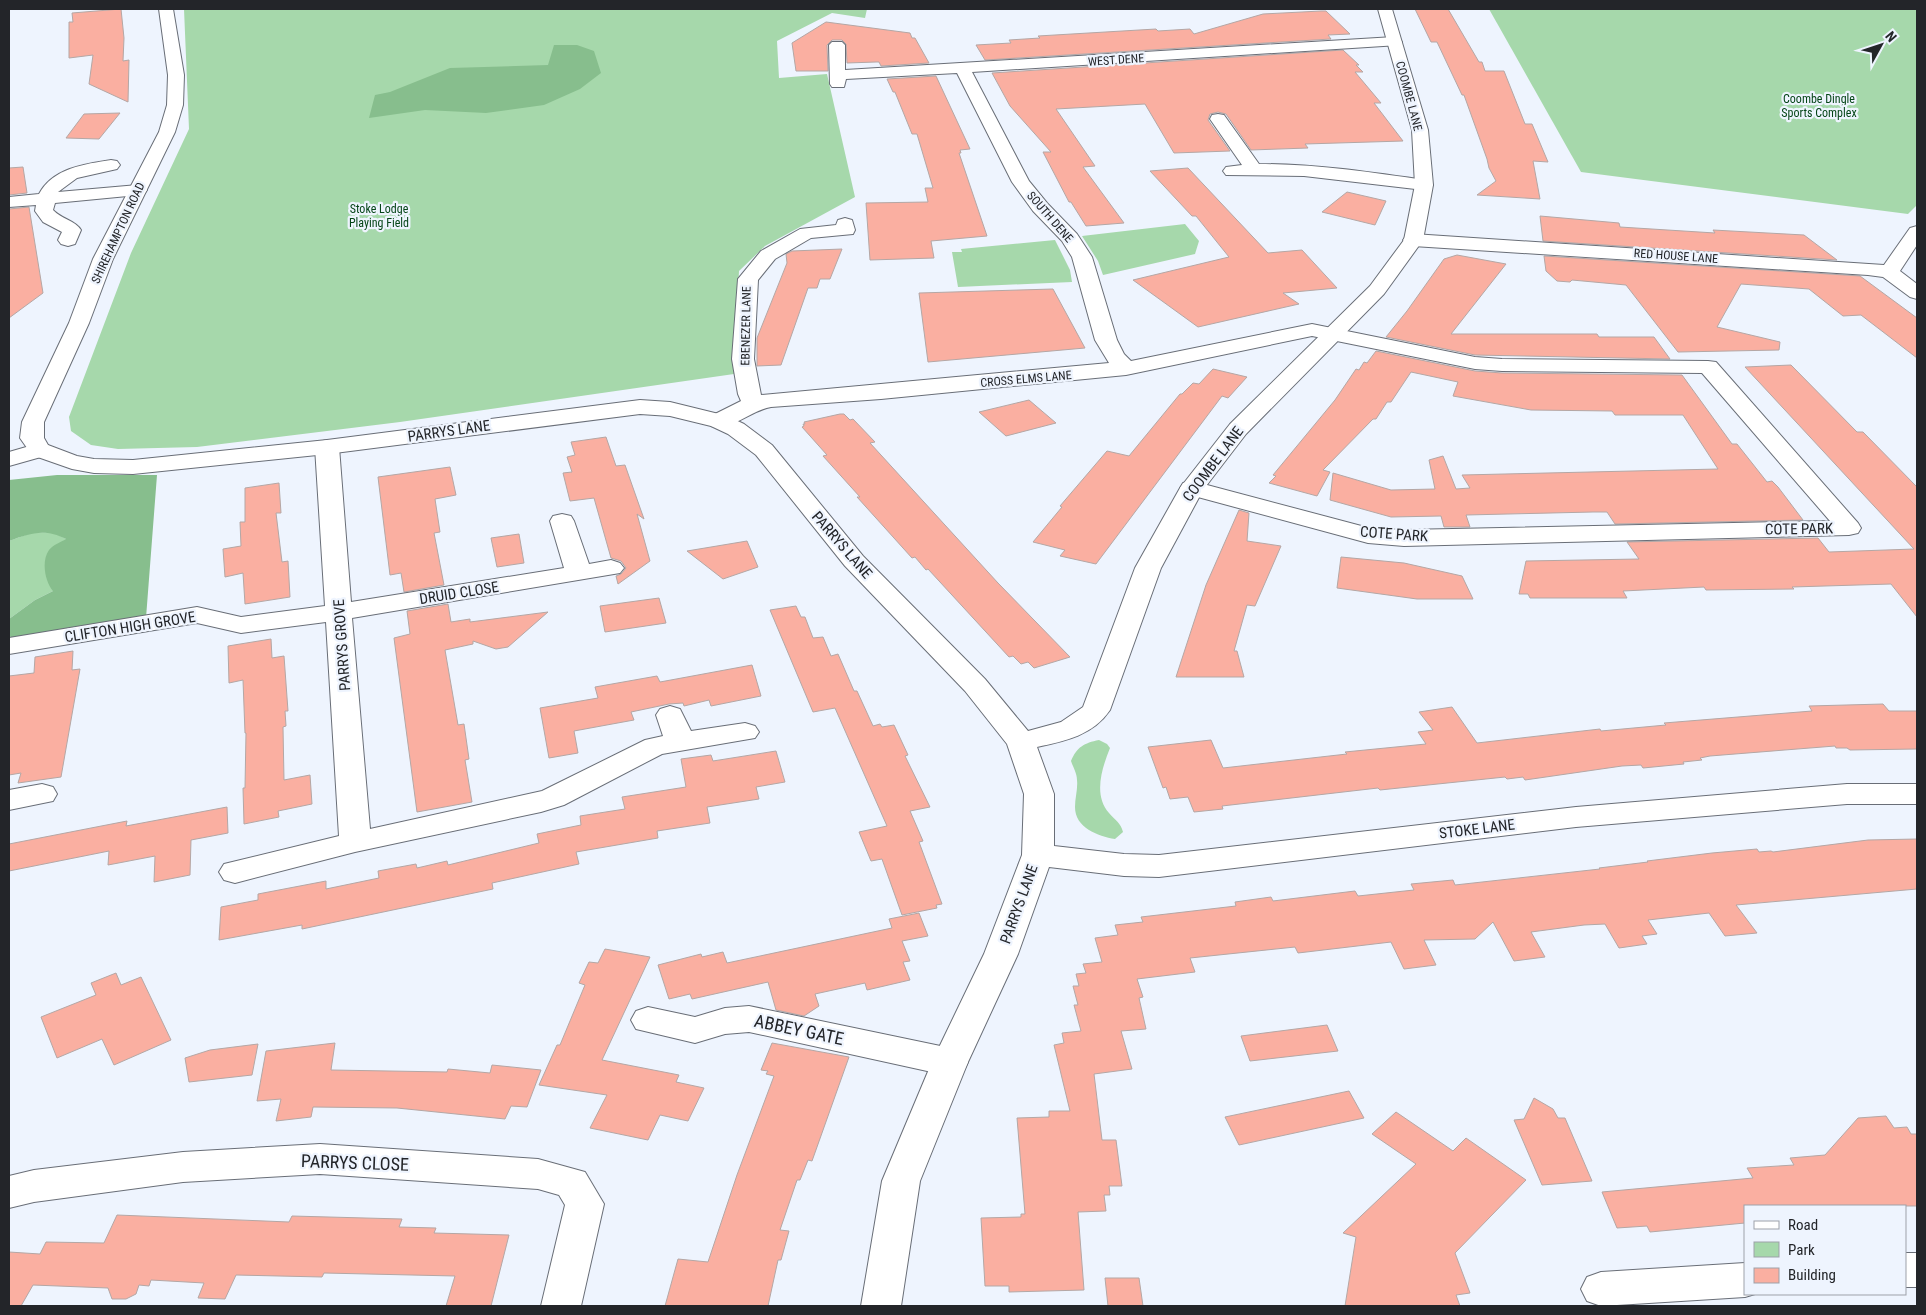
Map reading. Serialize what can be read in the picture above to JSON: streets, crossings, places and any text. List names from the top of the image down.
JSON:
{
  "streets": {
    "street": [
      "WEST DENE",
      "COOMBE LANE",
      "SOUTH DENE",
      "SHIREHAMPTON ROAD",
      "RED HOUSE LANE",
      "EBENEZER LANE",
      "CROSS ELMS LANE",
      "PARRYS LANE",
      "COTE PARK",
      "DRUID CLOSE",
      "CLIFTON HIGH GROVE",
      "PARRYS GROVE",
      "STOKE LANE",
      "ABBEY GATE",
      "PARRYS CLOSE"
    ]
  },
  "crossings": [
    ["WEST DENE", "COOMBE LANE"],
    ["WEST DENE", "SOUTH DENE"],
    ["COOMBE LANE", "RED HOUSE LANE"],
    ["COOMBE LANE", "CROSS ELMS LANE"],
    ["COOMBE LANE", "PARRYS LANE"],
    ["COOMBE LANE", "COTE PARK"],
    ["SOUTH DENE", "CROSS ELMS LANE"],
    ["SHIREHAMPTON ROAD", "PARRYS LANE"],
    ["EBENEZER LANE", "CROSS ELMS LANE"],
    ["CROSS ELMS LANE", "PARRYS LANE"],
    ["CROSS ELMS LANE", "COTE PARK"],
    ["PARRYS LANE", "PARRYS GROVE"],
    ["PARRYS LANE", "STOKE LANE"],
    ["PARRYS LANE", "ABBEY GATE"],
    ["DRUID CLOSE", "CLIFTON HIGH GROVE"],
    ["DRUID CLOSE", "PARRYS GROVE"],
    ["CLIFTON HIGH GROVE", "PARRYS GROVE"]
  ],
  "parks": ["Coombe Dingle Sports Complex", "Stoke Lodge Playing Field"],
  "legend": ["Road", "Park", "Building"],
  "north": "top right"
}
